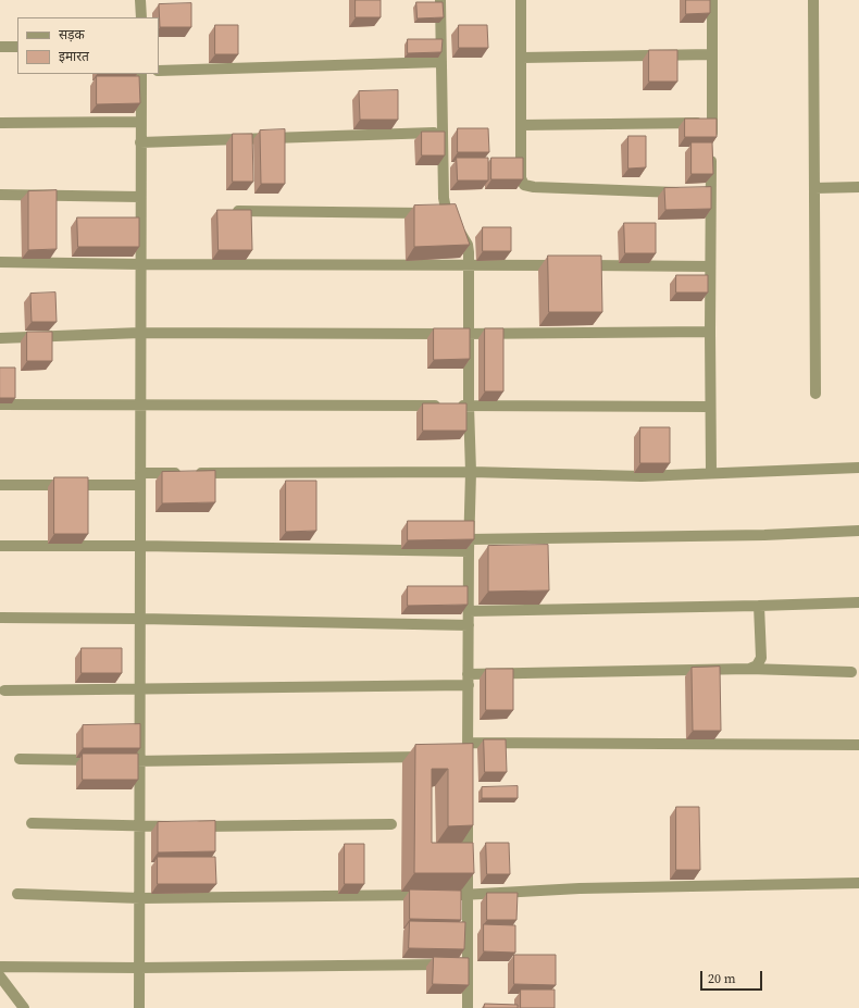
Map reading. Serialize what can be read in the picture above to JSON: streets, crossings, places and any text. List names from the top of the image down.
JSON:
{
  "legend": ["सड़क", "इमारत"],
  "scale_bar": "20 m"
}
